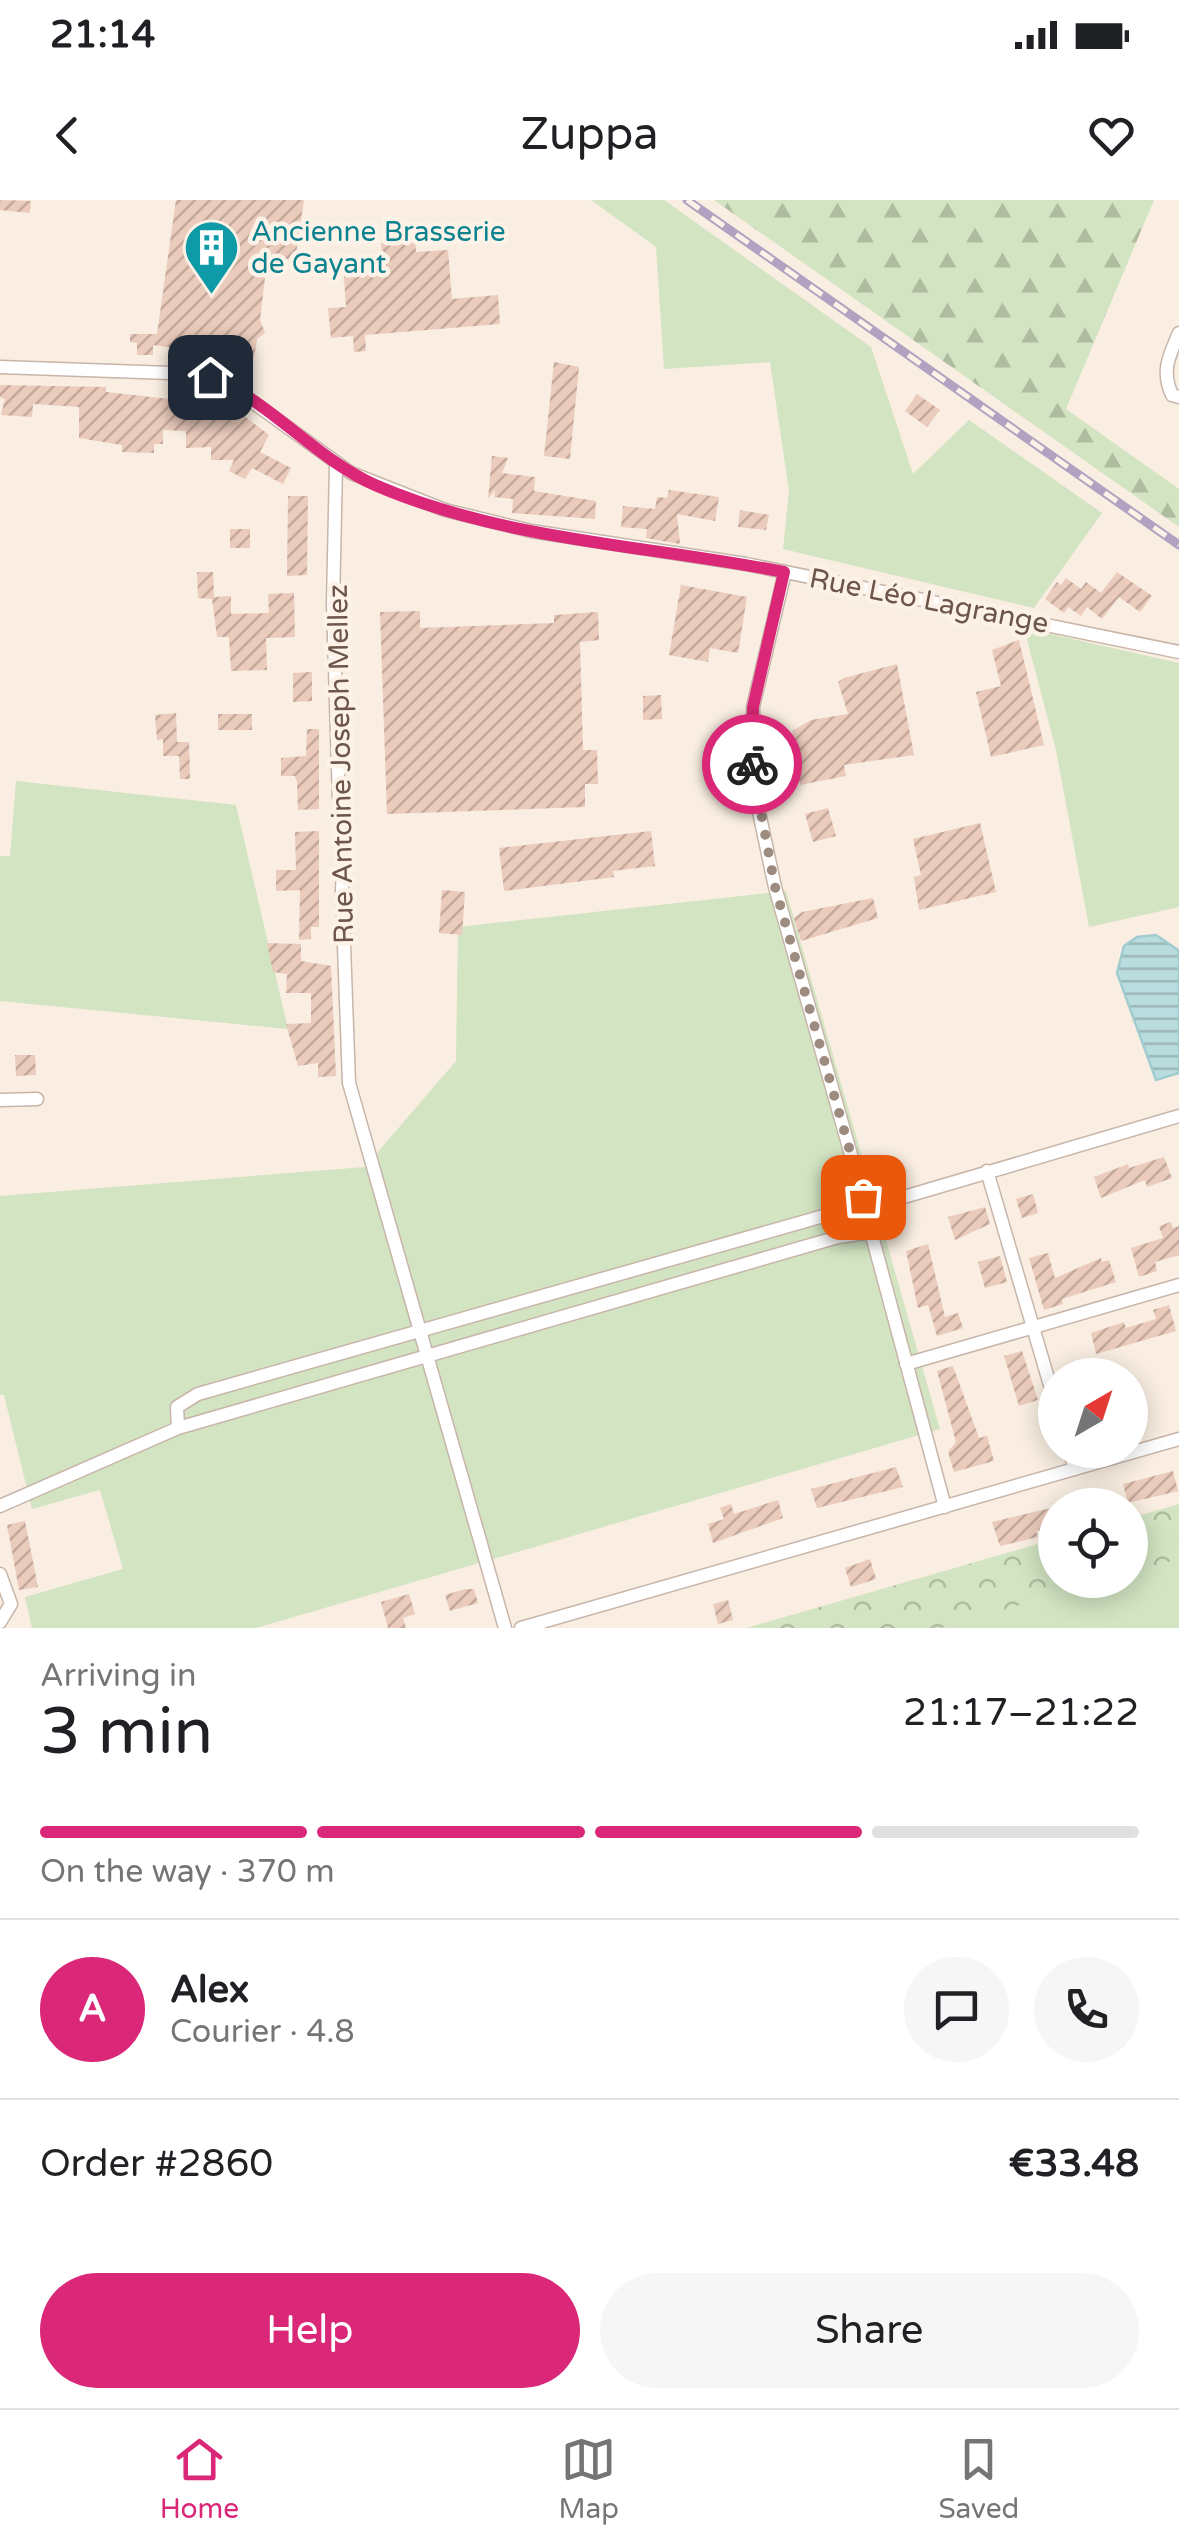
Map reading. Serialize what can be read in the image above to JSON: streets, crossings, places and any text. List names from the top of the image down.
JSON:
{
  "streets": {
    "street": ["Rue Léo Lagrange", "Rue Antoine Joseph Mellez"]
  },
  "crossings": [
    ["Rue Léo Lagrange", "Rue Antoine Joseph Mellez"]
  ],
  "places": {
    "building": ["Ancienne Brasserie de Gayant"]
  },
  "north": "top right",
  "page": {
    "status": "21:14",
    "header": "Zuppa",
    "heading": ["3 min", "Arriving in", "21:17–21:22"],
    "panel": [
      "Alex",
      "Courier · 4.8",
      "Order #2860",
      "€33.48"
    ],
    "bar": "On the way · 370 m",
    "round": "A",
    "buttons": ["Help", "Share"],
    "tabs": ["Home", "Map", "Saved"]
  }
}
